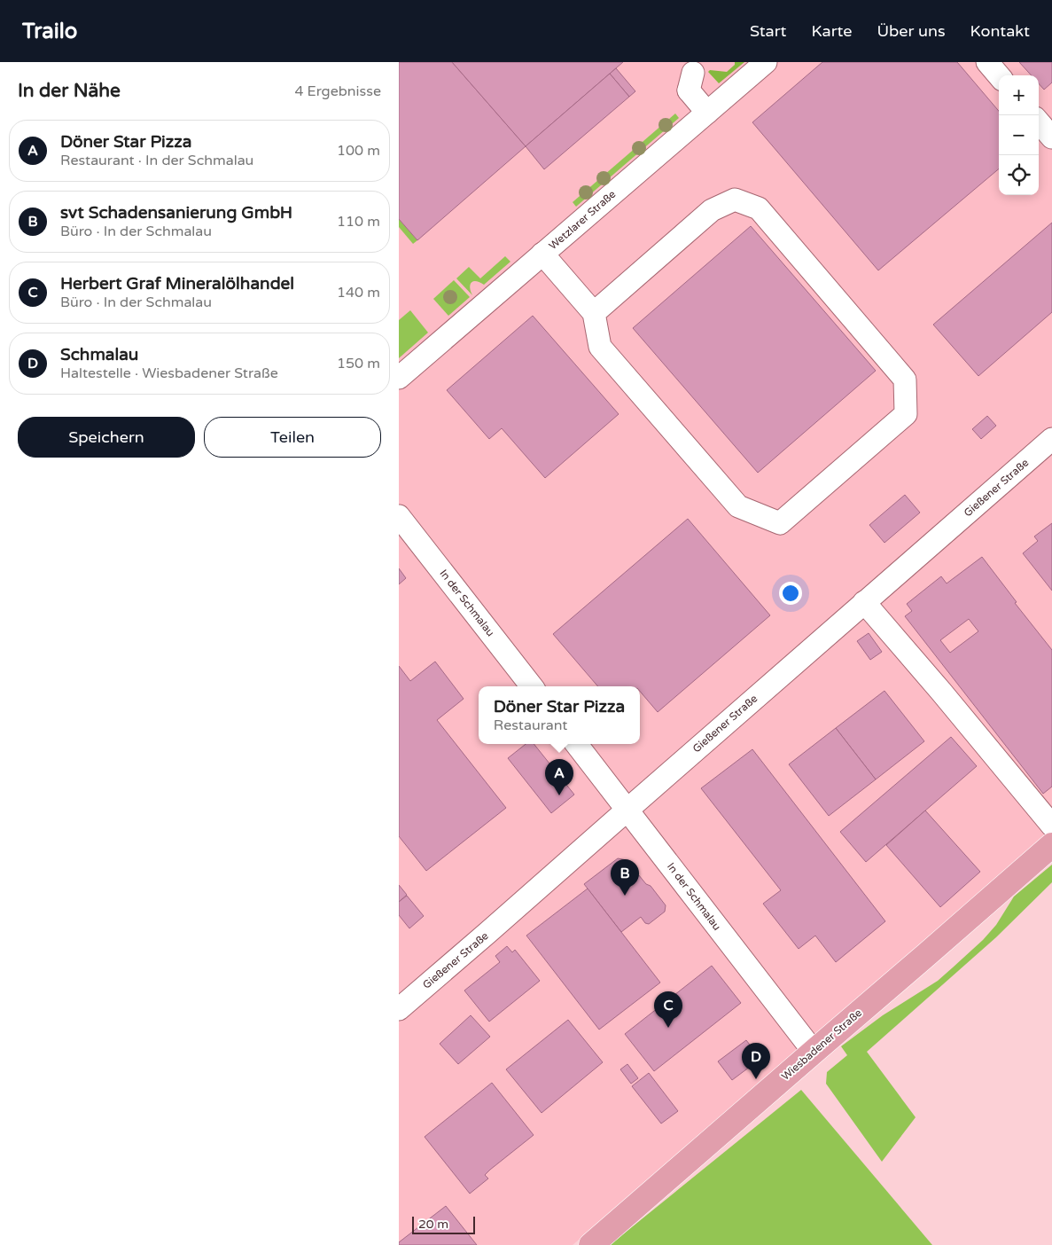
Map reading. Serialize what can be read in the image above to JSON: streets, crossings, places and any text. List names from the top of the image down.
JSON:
{
  "streets": {
    "main road": ["Wiesbadener Straße"],
    "street": ["Wetzlarer Straße", "Gießener Straße", "In der Schmalau"]
  },
  "crossings": [
    ["Gießener Straße", "In der Schmalau"],
    ["In der Schmalau", "Wiesbadener Straße"]
  ],
  "scale_bar": "20 m",
  "page": {
    "header": "Trailo",
    "nav": [
      "Start",
      "Karte",
      "Über uns",
      "Kontakt"
    ],
    "heading": ["In der Nähe", "4 Ergebnisse"],
    "map_buttons": ["+", "−"],
    "list": [
      {
        "mark": "A",
        "name": "Döner Star Pizza",
        "note": "Restaurant · In der Schmalau",
        "value": "100 m"
      },
      {
        "mark": "B",
        "name": "svt Schadensanierung GmbH",
        "note": "Büro · In der Schmalau",
        "value": "110 m"
      },
      {
        "mark": "C",
        "name": "Herbert Graf Mineralölhandel",
        "note": "Büro · In der Schmalau",
        "value": "140 m"
      },
      {
        "mark": "D",
        "name": "Schmalau",
        "note": "Haltestelle · Wiesbadener Straße",
        "value": "150 m"
      }
    ],
    "buttons": ["Speichern", "Teilen"],
    "popup": ["Döner Star Pizza", "Restaurant"],
    "pins": [
      "A",
      "B",
      "C",
      "D"
    ],
    "scale": "20 m"
  }
}
